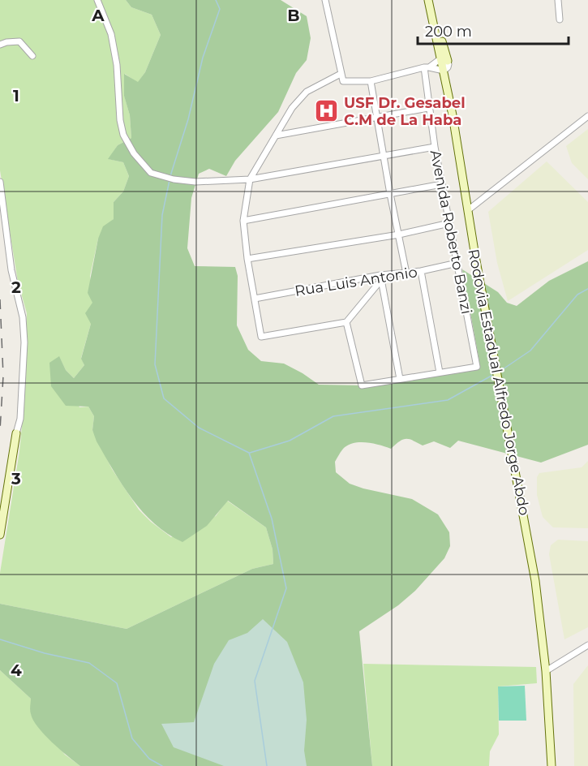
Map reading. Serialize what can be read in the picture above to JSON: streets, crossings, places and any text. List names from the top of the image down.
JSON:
{
  "streets": {
    "main road": ["Rodovia Estadual Alfredo Jorge Abdo"],
    "street": ["Avenida Roberto Banzi", "Rua Luis Antonio"]
  },
  "crossings": [
    ["Avenida Roberto Banzi", "Rua Luis Antonio"]
  ],
  "places": {
    "hospital": ["USF Dr. Gesabel C.M de La Haba"]
  },
  "scale_bar": "200 m",
  "grid": {
    "columns": ["A", "B"],
    "rows": [
      "1",
      "2",
      "3",
      "4"
    ]
  }
}
